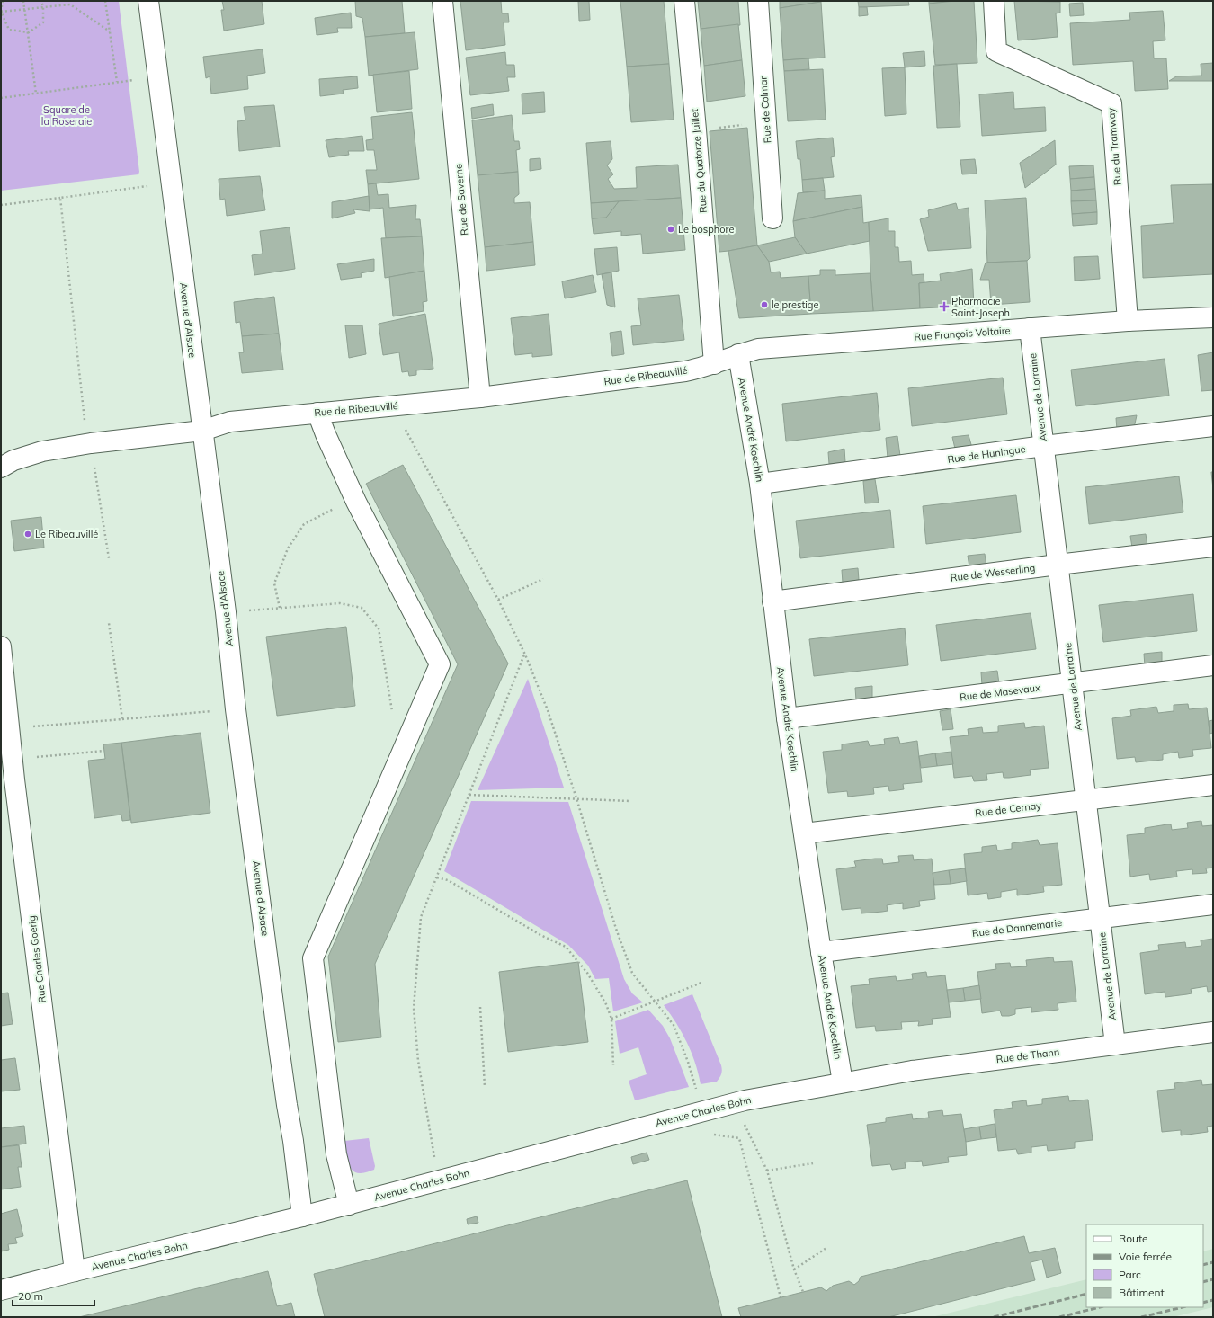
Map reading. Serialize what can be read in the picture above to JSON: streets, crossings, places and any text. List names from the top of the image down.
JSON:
{
  "streets": {
    "street": [
      "Rue de Colmar",
      "Rue du Tramway",
      "Rue du Quatorze Juillet",
      "Rue de Saverne",
      "Avenue d'Alsace",
      "Rue François Voltaire",
      "Rue de Ribeauvillé",
      "Avenue de Lorraine",
      "Avenue André Koechlin",
      "Rue de Huningue",
      "Rue de Wesserling",
      "Rue de Masevaux",
      "Rue de Cernay",
      "Rue de Dannemarie",
      "Rue Charles Goerig",
      "Rue de Thann",
      "Avenue Charles Bohn"
    ]
  },
  "crossings": [
    ["Rue du Tramway", "Rue François Voltaire"],
    ["Rue du Quatorze Juillet", "Rue François Voltaire"],
    ["Rue du Quatorze Juillet", "Rue de Ribeauvillé"],
    ["Rue de Saverne", "Rue de Ribeauvillé"],
    ["Avenue d'Alsace", "Rue de Ribeauvillé"],
    ["Avenue d'Alsace", "Avenue Charles Bohn"],
    ["Rue François Voltaire", "Rue de Ribeauvillé"],
    ["Rue François Voltaire", "Avenue de Lorraine"],
    ["Rue François Voltaire", "Avenue André Koechlin"],
    ["Avenue de Lorraine", "Rue de Huningue"],
    ["Avenue de Lorraine", "Rue de Wesserling"],
    ["Avenue de Lorraine", "Rue de Masevaux"],
    ["Avenue de Lorraine", "Rue de Cernay"],
    ["Avenue de Lorraine", "Rue de Dannemarie"],
    ["Avenue de Lorraine", "Rue de Thann"],
    ["Avenue André Koechlin", "Rue de Huningue"],
    ["Avenue André Koechlin", "Rue de Wesserling"],
    ["Avenue André Koechlin", "Rue de Masevaux"],
    ["Avenue André Koechlin", "Rue de Cernay"],
    ["Avenue André Koechlin", "Rue de Dannemarie"],
    ["Avenue André Koechlin", "Rue de Thann"],
    ["Avenue André Koechlin", "Avenue Charles Bohn"],
    ["Rue Charles Goerig", "Avenue Charles Bohn"],
    ["Rue de Thann", "Avenue Charles Bohn"]
  ],
  "parks": ["Square de la Roseraie"],
  "places": {
    "other": ["Le bosphore", "le prestige", "Le Ribeauvillé"],
    "health": ["Pharmacie Saint-Joseph"]
  },
  "legend": [
    "Route",
    "Voie ferrée",
    "Parc",
    "Bâtiment"
  ],
  "scale_bar": "20 m"
}
